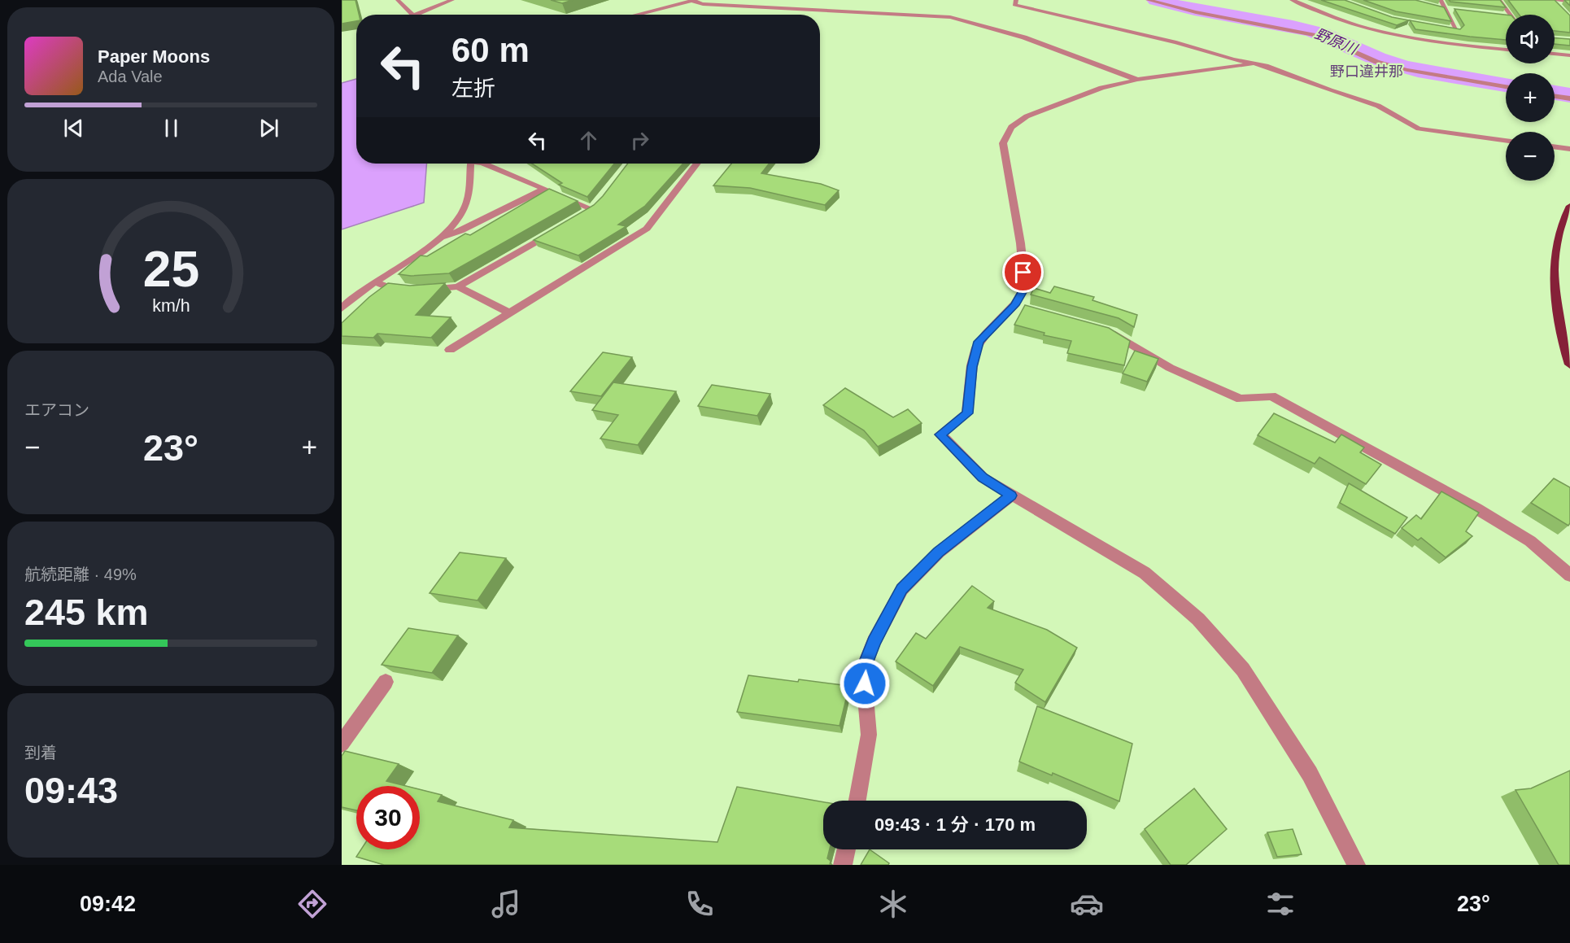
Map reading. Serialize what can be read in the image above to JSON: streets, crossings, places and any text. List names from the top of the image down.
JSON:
{
  "districts": ["野口違井那"],
  "water": ["野原川"],
  "page": {
    "map_buttons": ["+", "−"],
    "turn": ["60 m", "左折"],
    "song": ["Paper Moons", "Ada Vale"],
    "tile": [
      "エアコン",
      ["航続距離 · 49%", "245 km"],
      ["到着", "09:43"]
    ],
    "heat": ["−", "23°", "+"],
    "limit": "30",
    "trip": "09:43 · 1 分 · 170 m",
    "tabs": ["09:42", "23°"],
    "gauge": ["25", "km/h"]
  }
}
